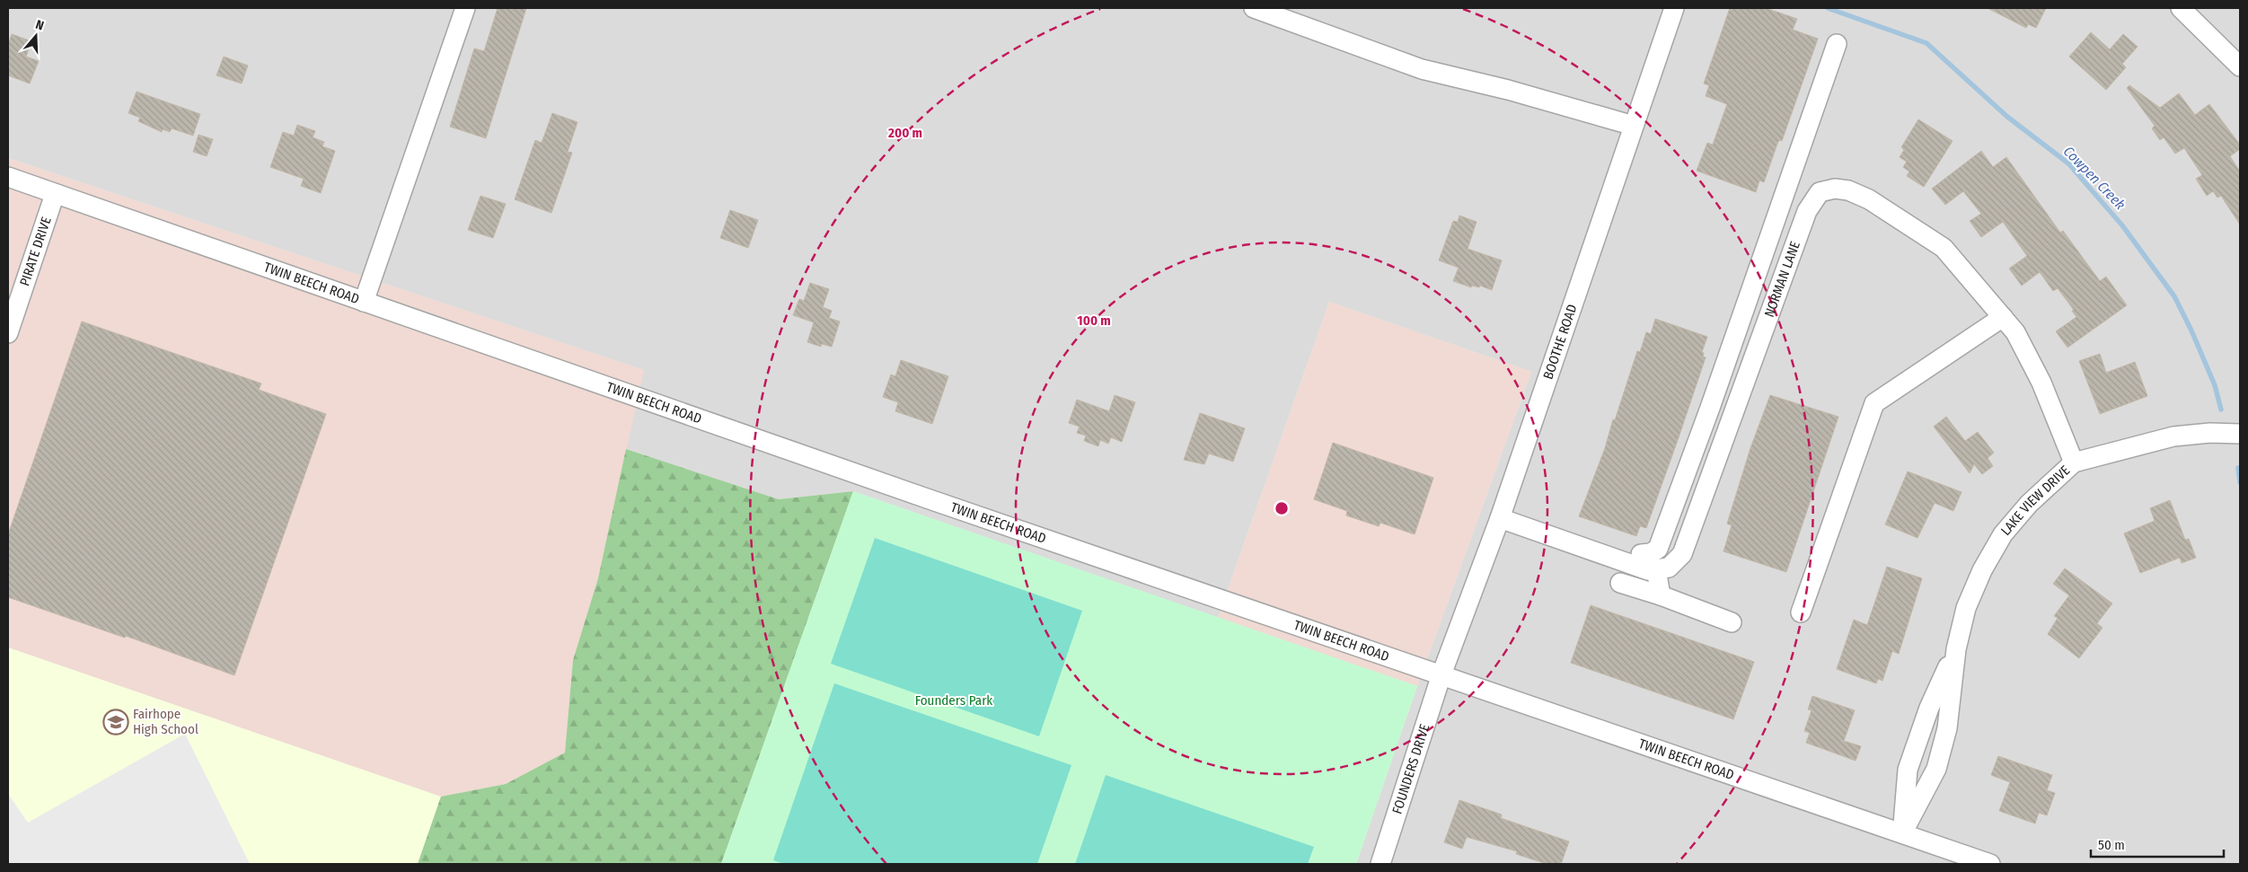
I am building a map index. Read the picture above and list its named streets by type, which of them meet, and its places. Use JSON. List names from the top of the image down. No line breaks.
{"streets":{"street":["PIRATE DRIVE","NORMAN LANE","TWIN BEECH ROAD","BOOTHE ROAD","LAKE VIEW DRIVE","FOUNDERS DRIVE"]},"crossings":[["PIRATE DRIVE","TWIN BEECH ROAD"],["NORMAN LANE","LAKE VIEW DRIVE"],["TWIN BEECH ROAD","BOOTHE ROAD"],["TWIN BEECH ROAD","LAKE VIEW DRIVE"],["TWIN BEECH ROAD","FOUNDERS DRIVE"],["BOOTHE ROAD","FOUNDERS DRIVE"]],"water":["Cowpen Creek"],"parks":["Founders Park"],"places":{"school or university":["Fairhope High School"]},"scale_bar":"50 m","north":"top","rings":["200 m","100 m"]}
